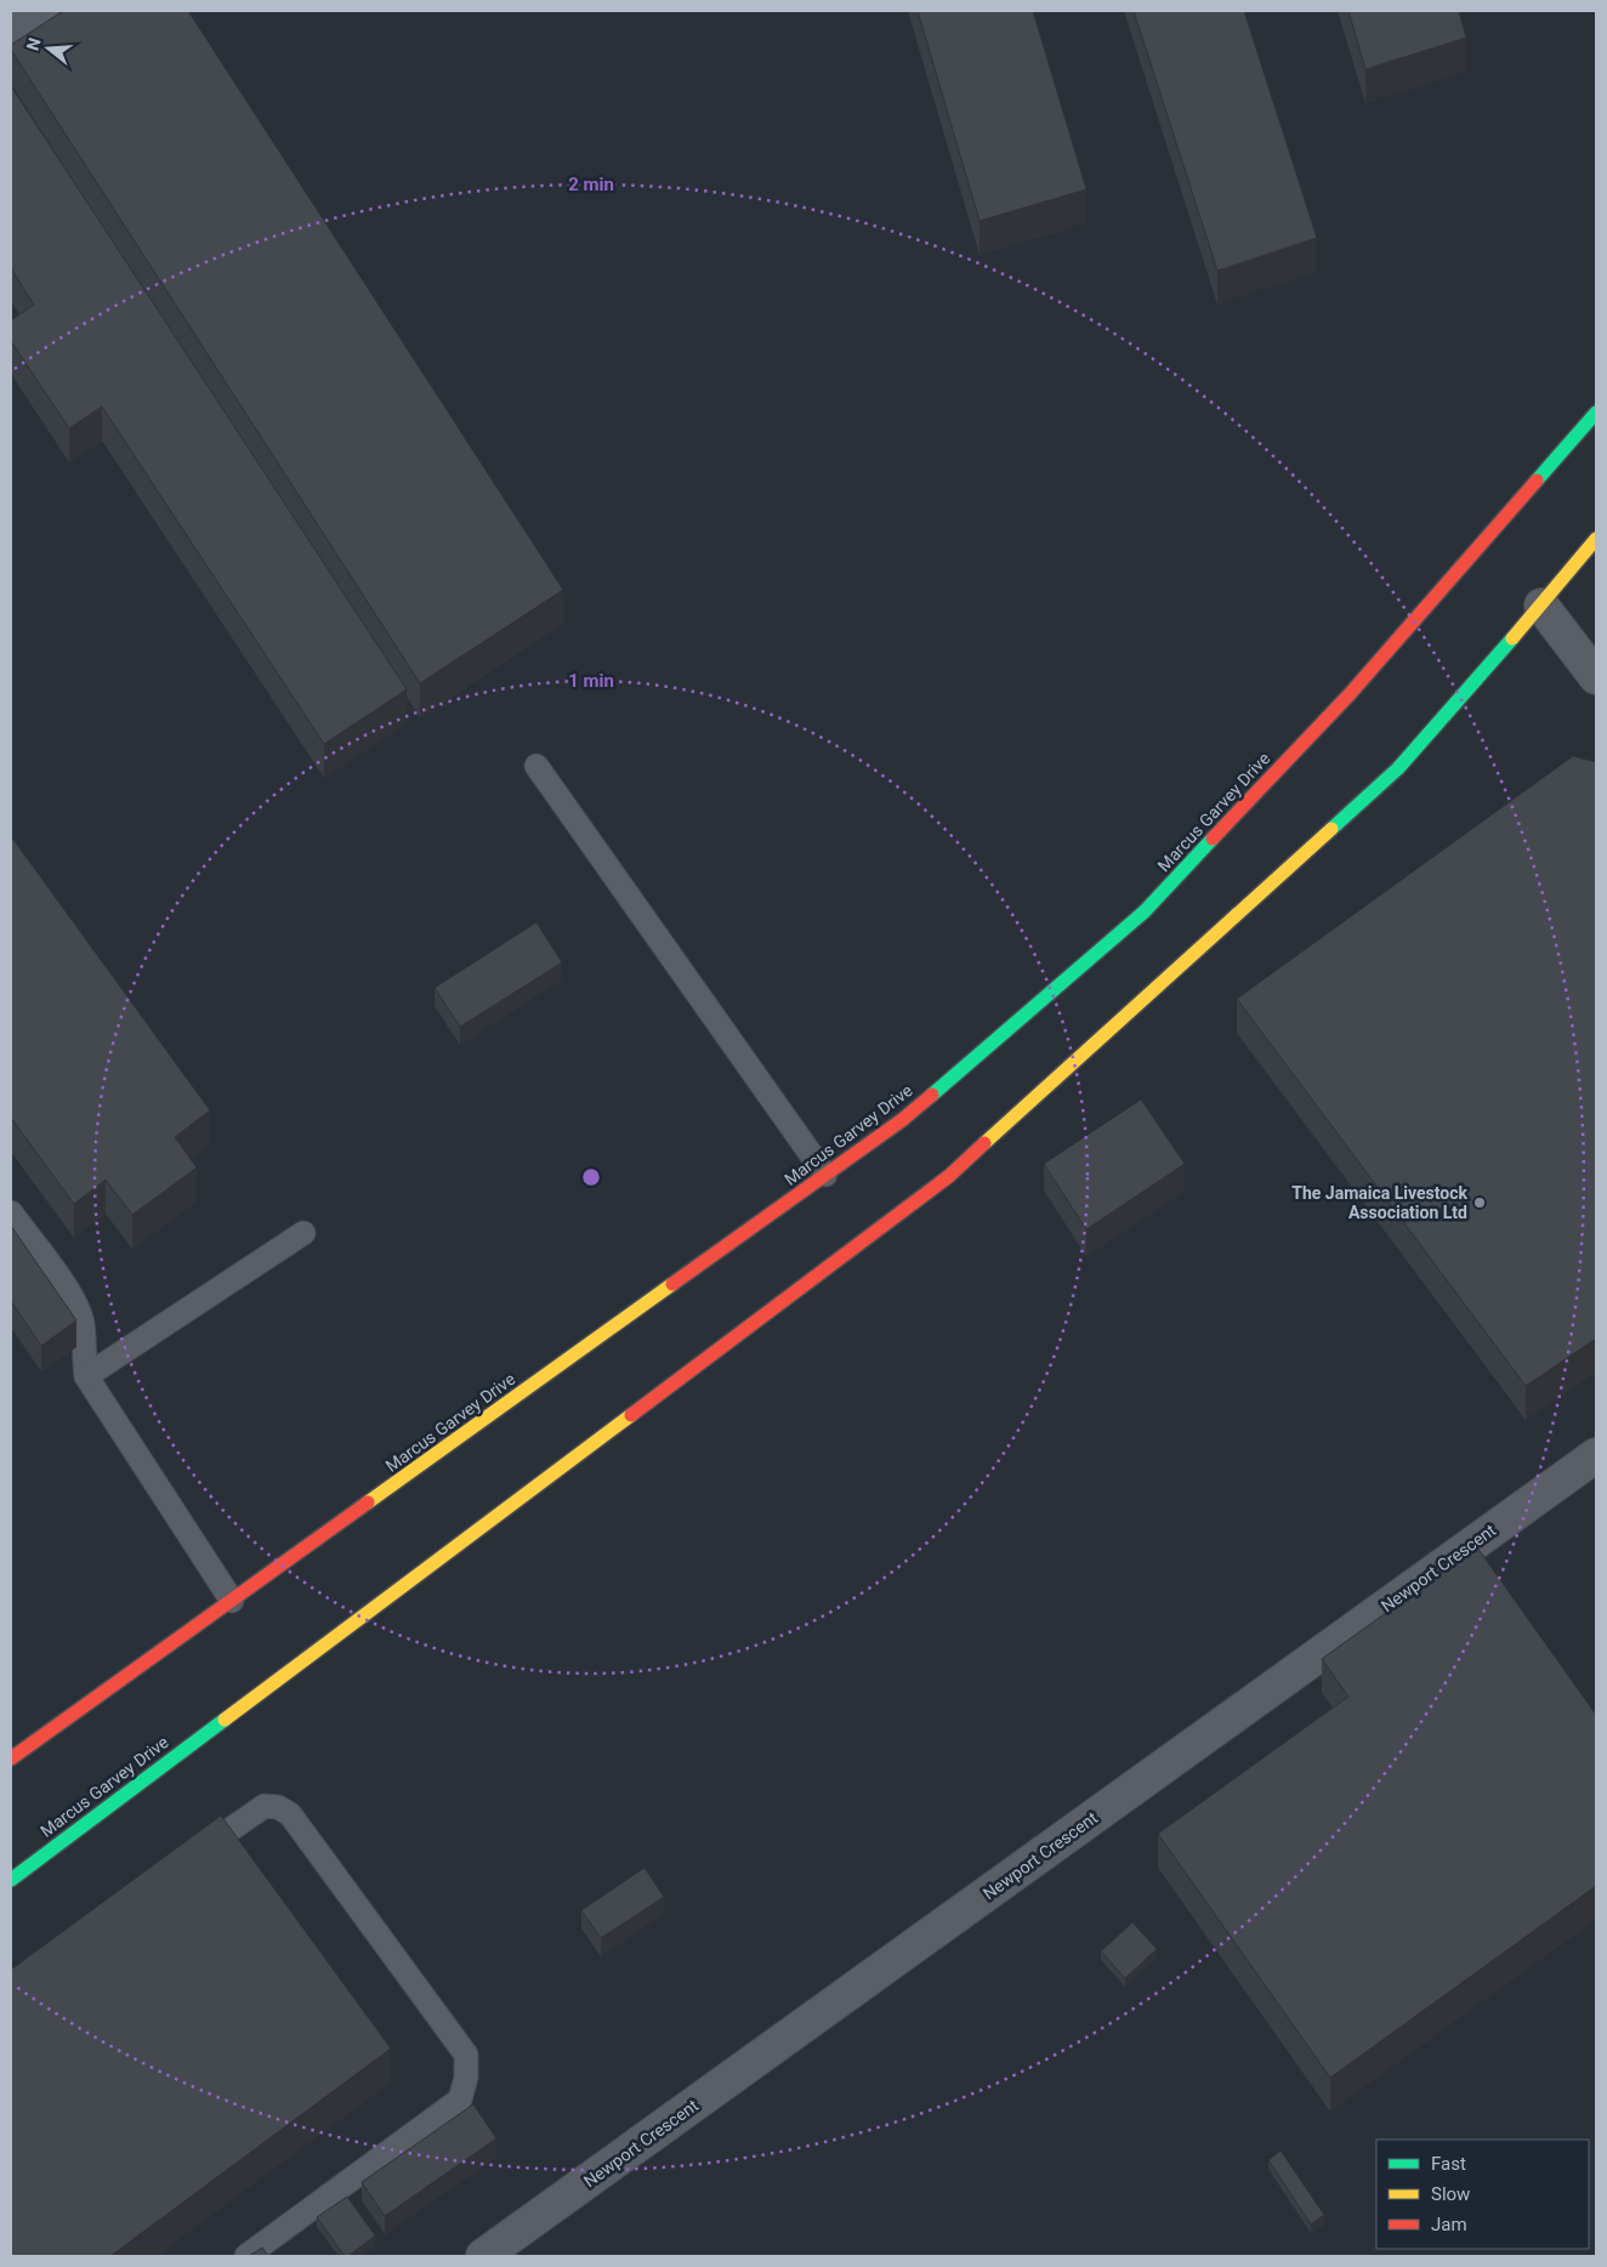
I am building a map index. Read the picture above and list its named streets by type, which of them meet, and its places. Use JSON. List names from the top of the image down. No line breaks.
{"streets":{"highway":["Marcus Garvey Drive"],"street":["Newport Crescent"]},"places":["The Jamaica Livestock Association Ltd"],"legend":["Fast","Slow","Jam"],"north":"left","rings":["2 min","1 min"]}
